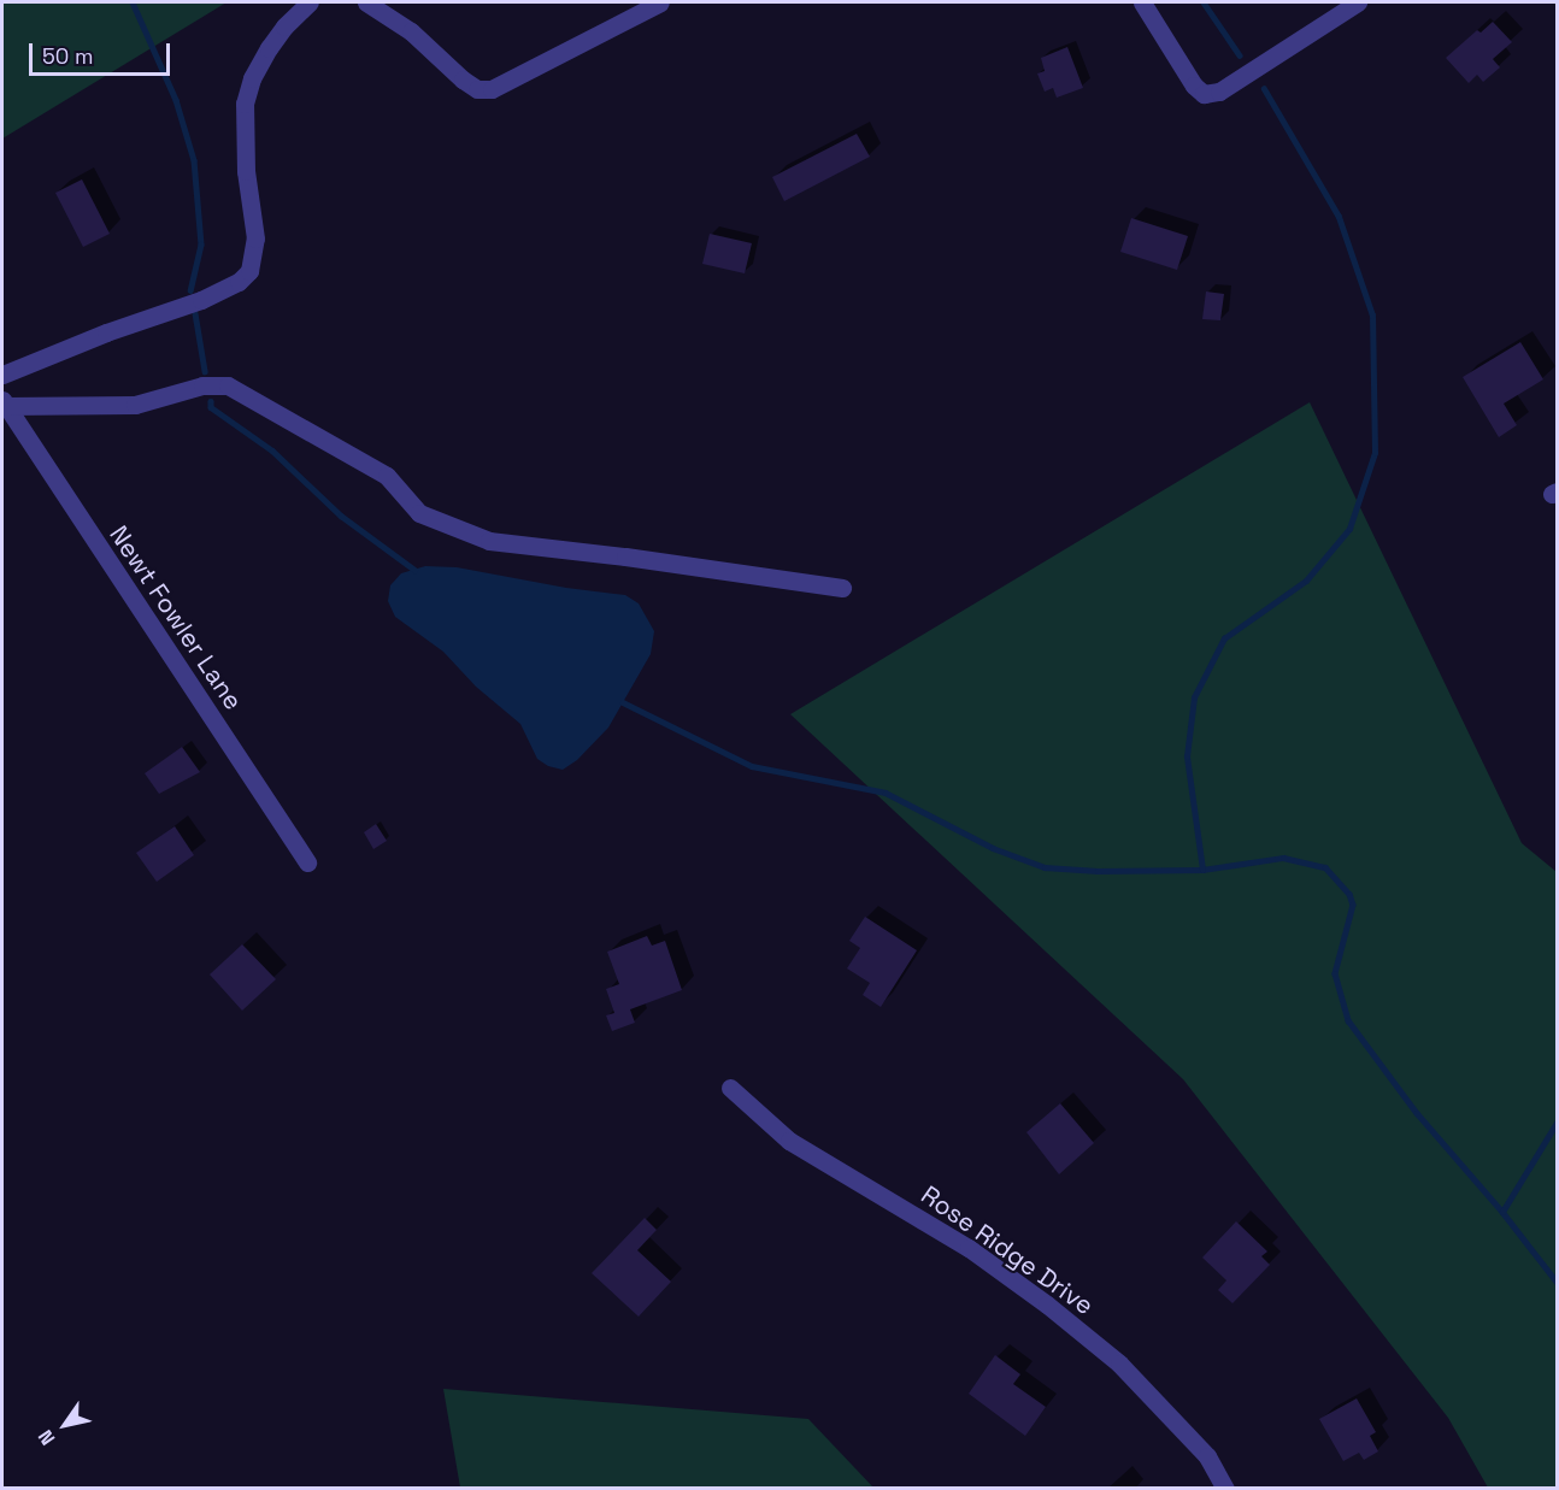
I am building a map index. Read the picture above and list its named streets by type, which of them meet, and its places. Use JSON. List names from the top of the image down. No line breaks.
{"streets":{"street":["Newt Fowler Lane","Rose Ridge Drive"]},"scale_bar":"50 m","north":"bottom left"}
